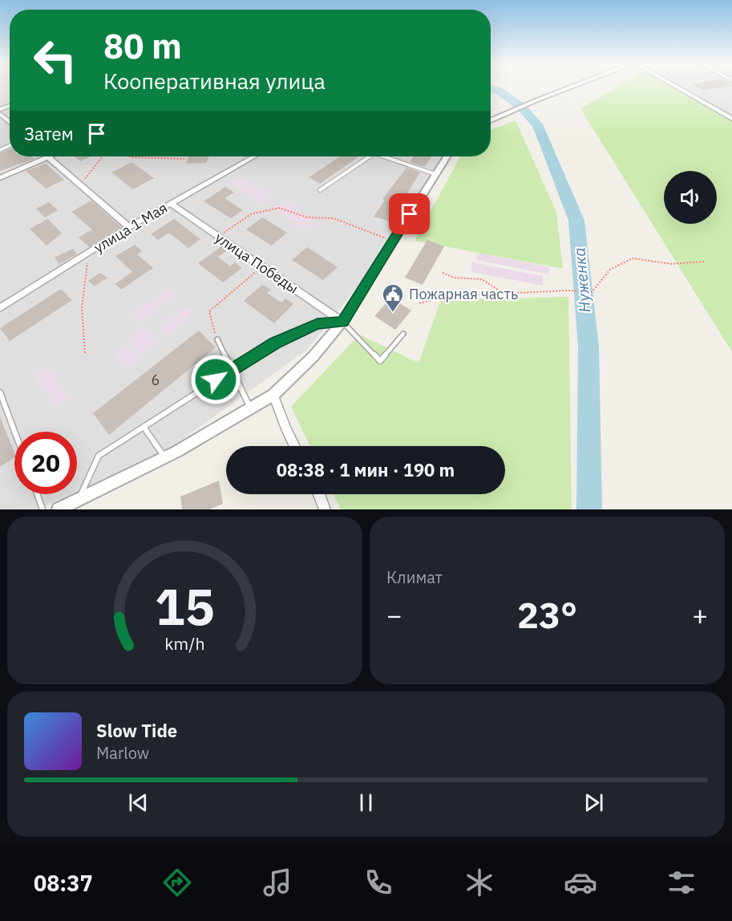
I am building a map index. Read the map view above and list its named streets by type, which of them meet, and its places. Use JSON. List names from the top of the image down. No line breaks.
{"streets":{"street":["улица 1 Мая","улица Победы"]},"crossings":[["улица 1 Мая","улица Победы"]],"water":["Нуженка"],"places":{"public building":["Пожарная часть"]},"house_numbers":["6"],"page":{"turn":["80 m","Кооперативная улица"],"then":"Затем","limit":"20","trip":"08:38 · 1 мин · 190 m","tile":"Климат","heat":["−","23°","+"],"song":["Slow Tide","Marlow"],"tabs":"08:37","gauge":["15","km/h"]}}
